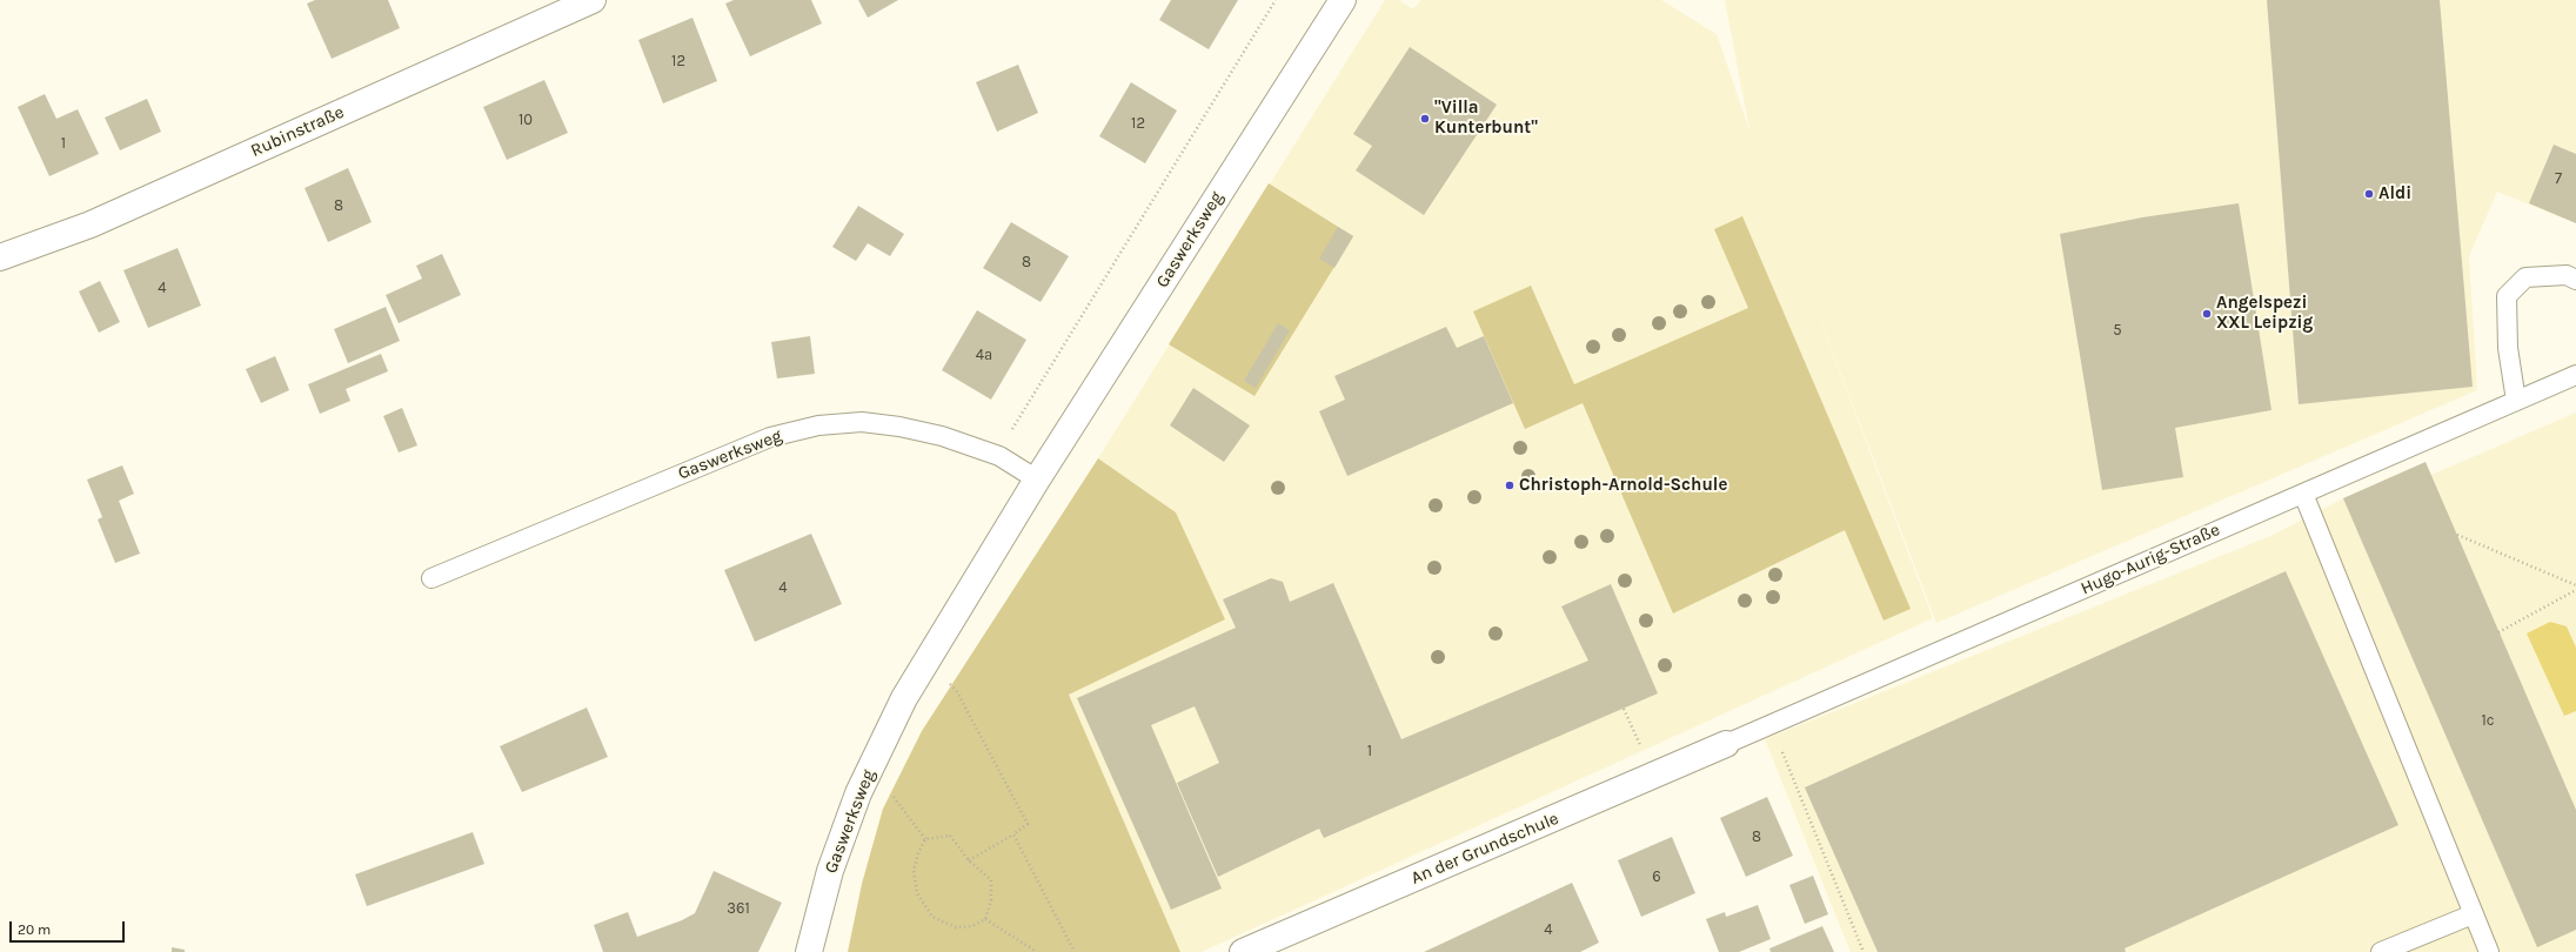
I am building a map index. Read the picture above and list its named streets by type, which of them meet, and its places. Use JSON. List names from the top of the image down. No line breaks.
{"streets":{"street":["Rubinstraße","Gaswerksweg","An der Grundschule"],"lane":["Hugo-Aurig-Straße"]},"crossings":[["Hugo-Aurig-Straße","An der Grundschule"]],"places":["\"Villa Kunterbunt\"","Aldi","Angelspezi XXL Leipzig","Christoph-Arnold-Schule"],"house_numbers":["12","10","12","1","7","8","8","4","5","4a","4","1c","1","8","6","361","4"],"scale_bar":"20 m"}
